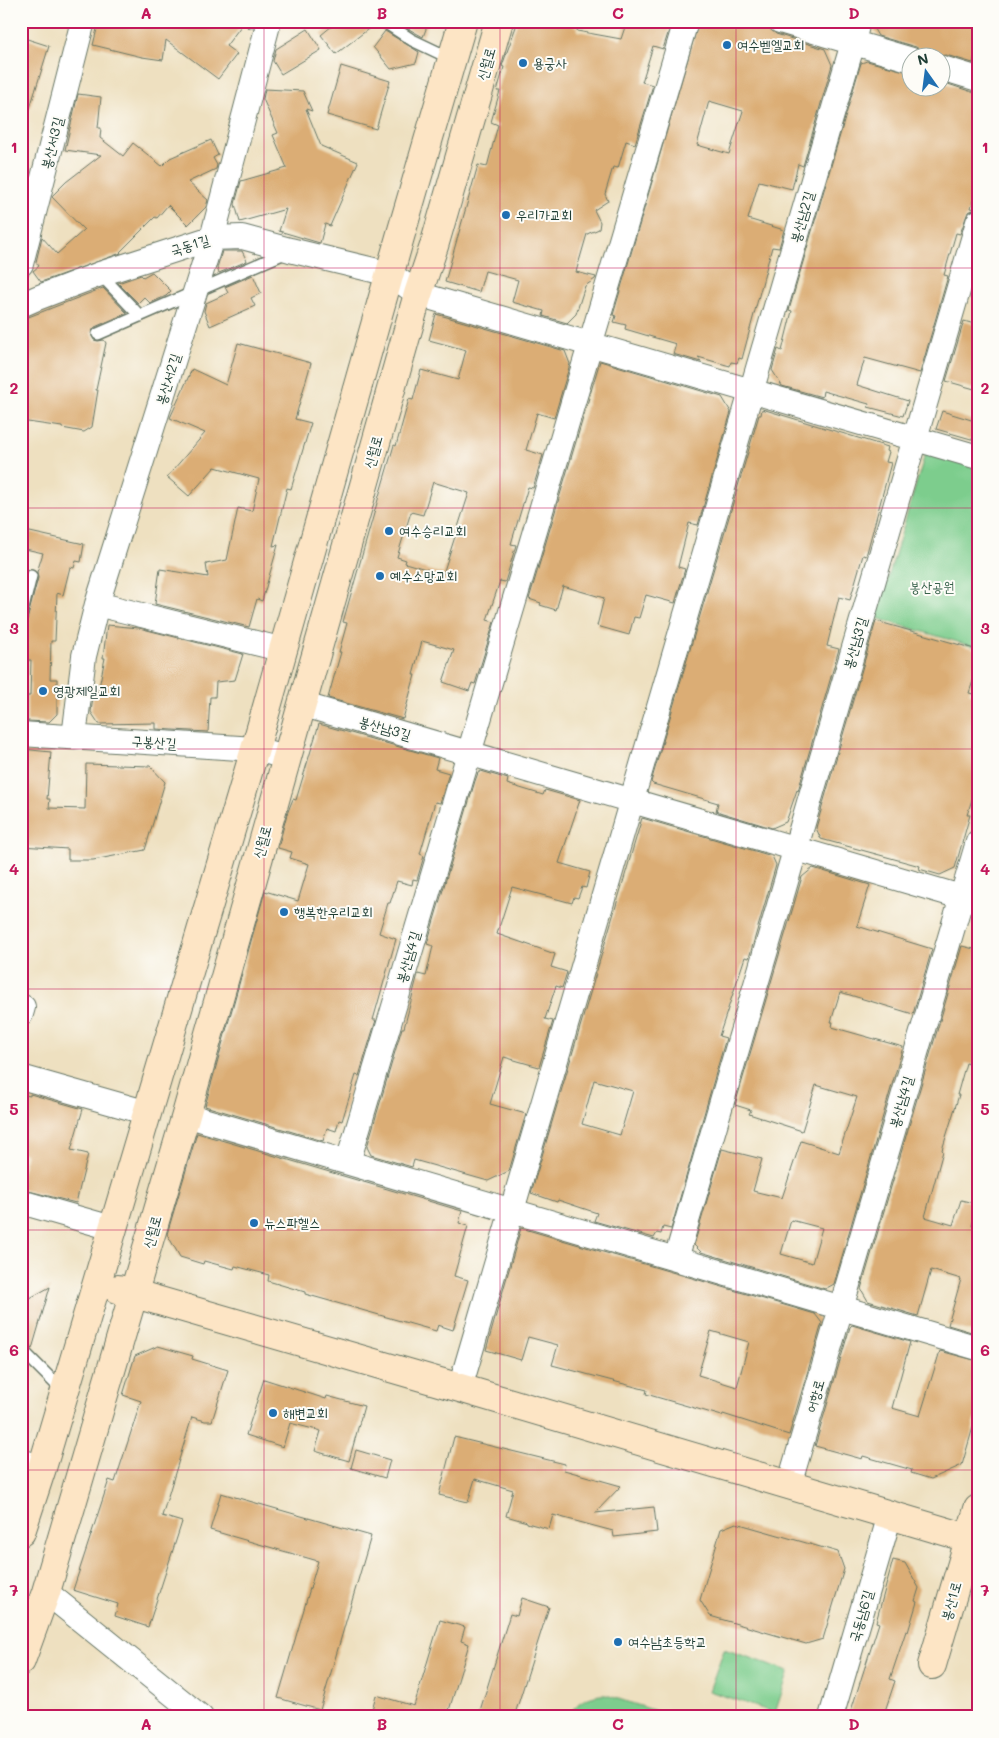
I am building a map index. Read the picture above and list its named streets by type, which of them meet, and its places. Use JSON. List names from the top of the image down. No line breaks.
{"streets":{"street":["신월로","봉산서3길","봉산남2길","국동1길","봉산서2길","봉산남3길","구봉산길","봉산남4길","어항로","봉산1로","국동남6길"]},"crossings":[["신월로","국동1길"],["신월로","봉산남3길"],["신월로","구봉산길"],["국동1길","봉산서2길"],["봉산서2길","구봉산길"],["봉산남3길","봉산남4길"],["봉산남4길","어항로"]],"parks":["봉산공원"],"places":["여수벧엘교회","용궁사","우리가교회","여수승리교회","예수소망교회","영광제일교회","행복한우리교회","뉴스파헬스","해변교회","여수남초등학교"],"north":"top","grid":{"columns":["A","B","C","D"],"rows":["1","2","3","4","5","6","7"]}}
